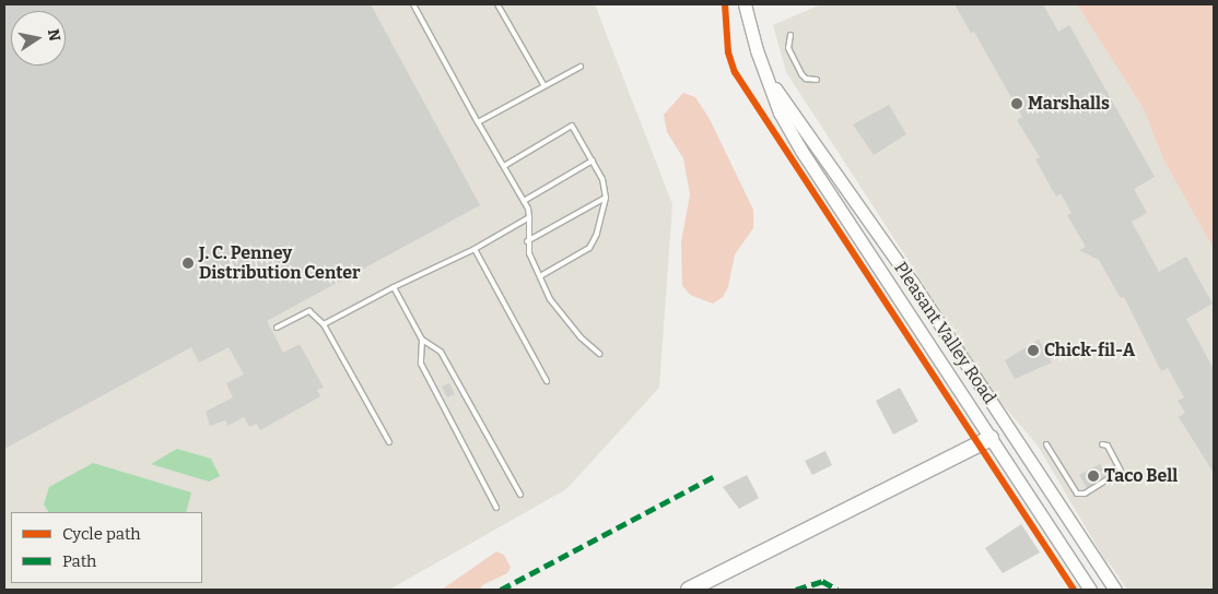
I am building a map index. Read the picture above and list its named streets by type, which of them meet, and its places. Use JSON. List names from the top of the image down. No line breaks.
{"streets":{"main road":["Pleasant Valley Road"]},"places":["Marshalls","J. C. Penney Distribution Center","Chick-fil-A","Taco Bell"],"legend":["Cycle path","Path"],"north":"right"}
